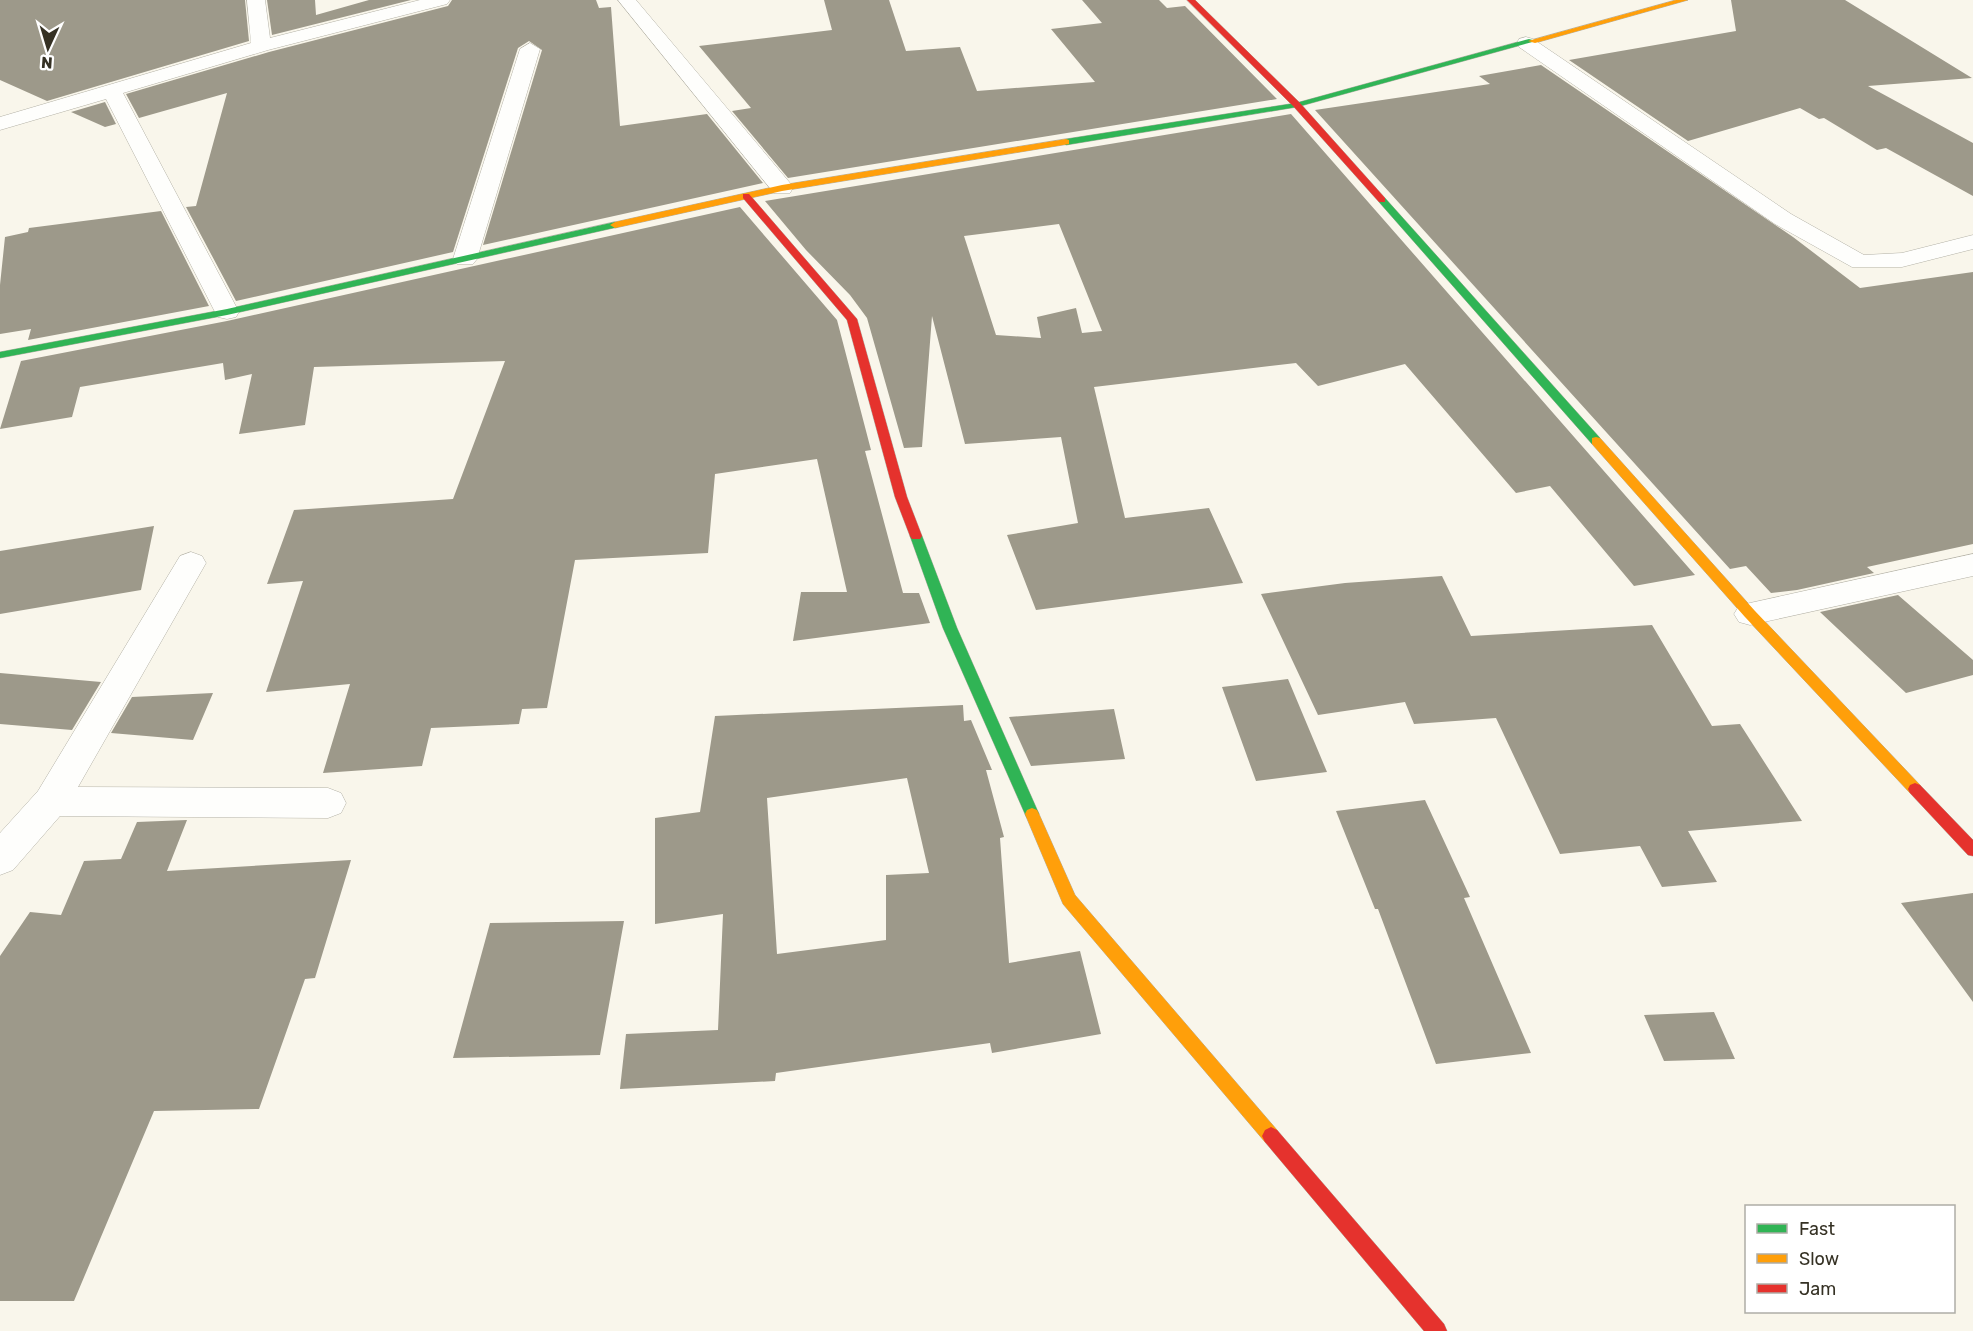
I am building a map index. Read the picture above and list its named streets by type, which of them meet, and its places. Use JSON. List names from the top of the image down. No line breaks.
{"legend":["Fast","Slow","Jam"],"north":"bottom"}
